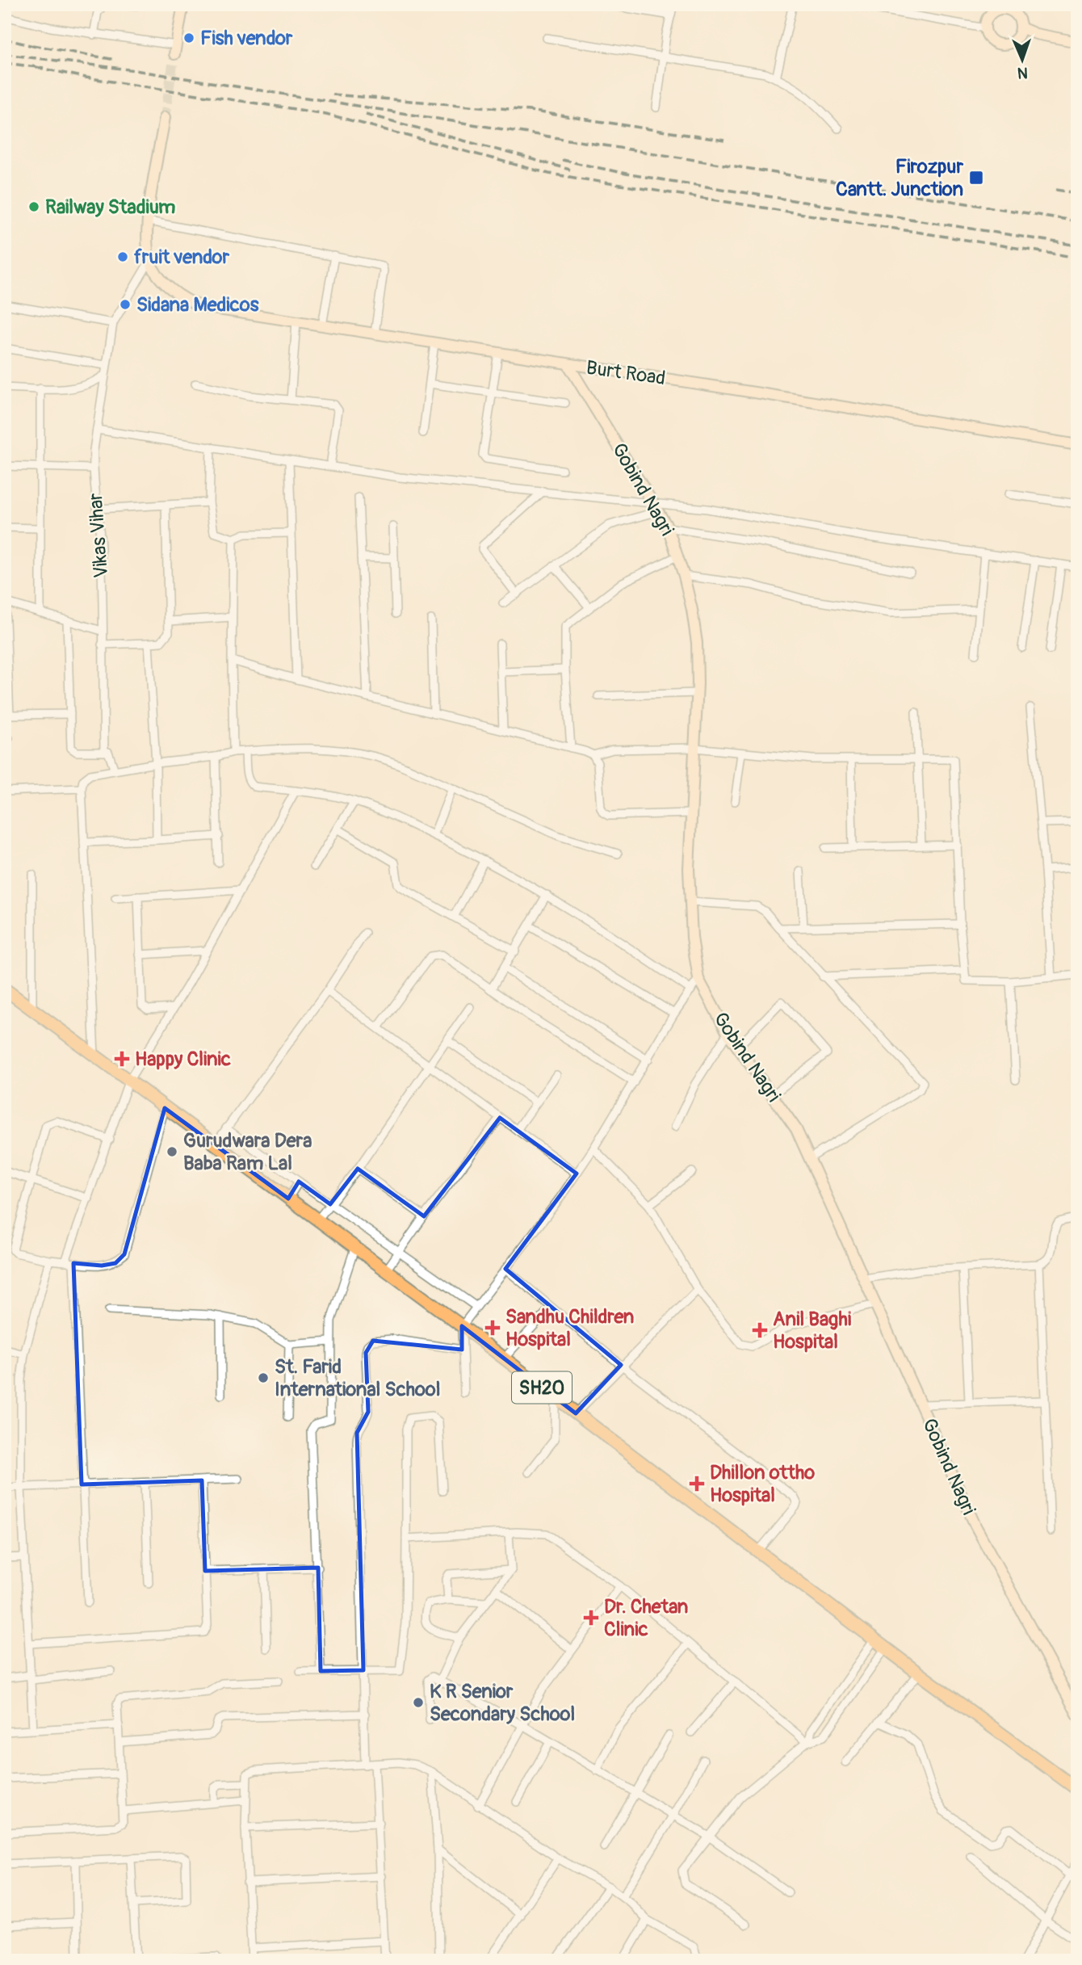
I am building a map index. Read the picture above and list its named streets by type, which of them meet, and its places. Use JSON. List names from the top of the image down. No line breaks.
{"streets":{"main road":["SH20"],"street":["Burt Road","Gobind Nagri","Vikas Vihar"]},"crossings":[["Burt Road","Gobind Nagri"],["Burt Road","Vikas Vihar"]],"places":{"other":["Fish vendor","Railway Stadium","fruit vendor","Sidana Medicos","Gurudwara Dera Baba Ram Lal","St. Farid International School","K R Senior Secondary School"],"transit":["Firozpur Cantt. Junction"],"health":["Happy Clinic","Sandhu Children Hospital","Anil Baghi Hospital","Dhillon ottho Hospital","Dr. Chetan Clinic"]},"north":"bottom"}
